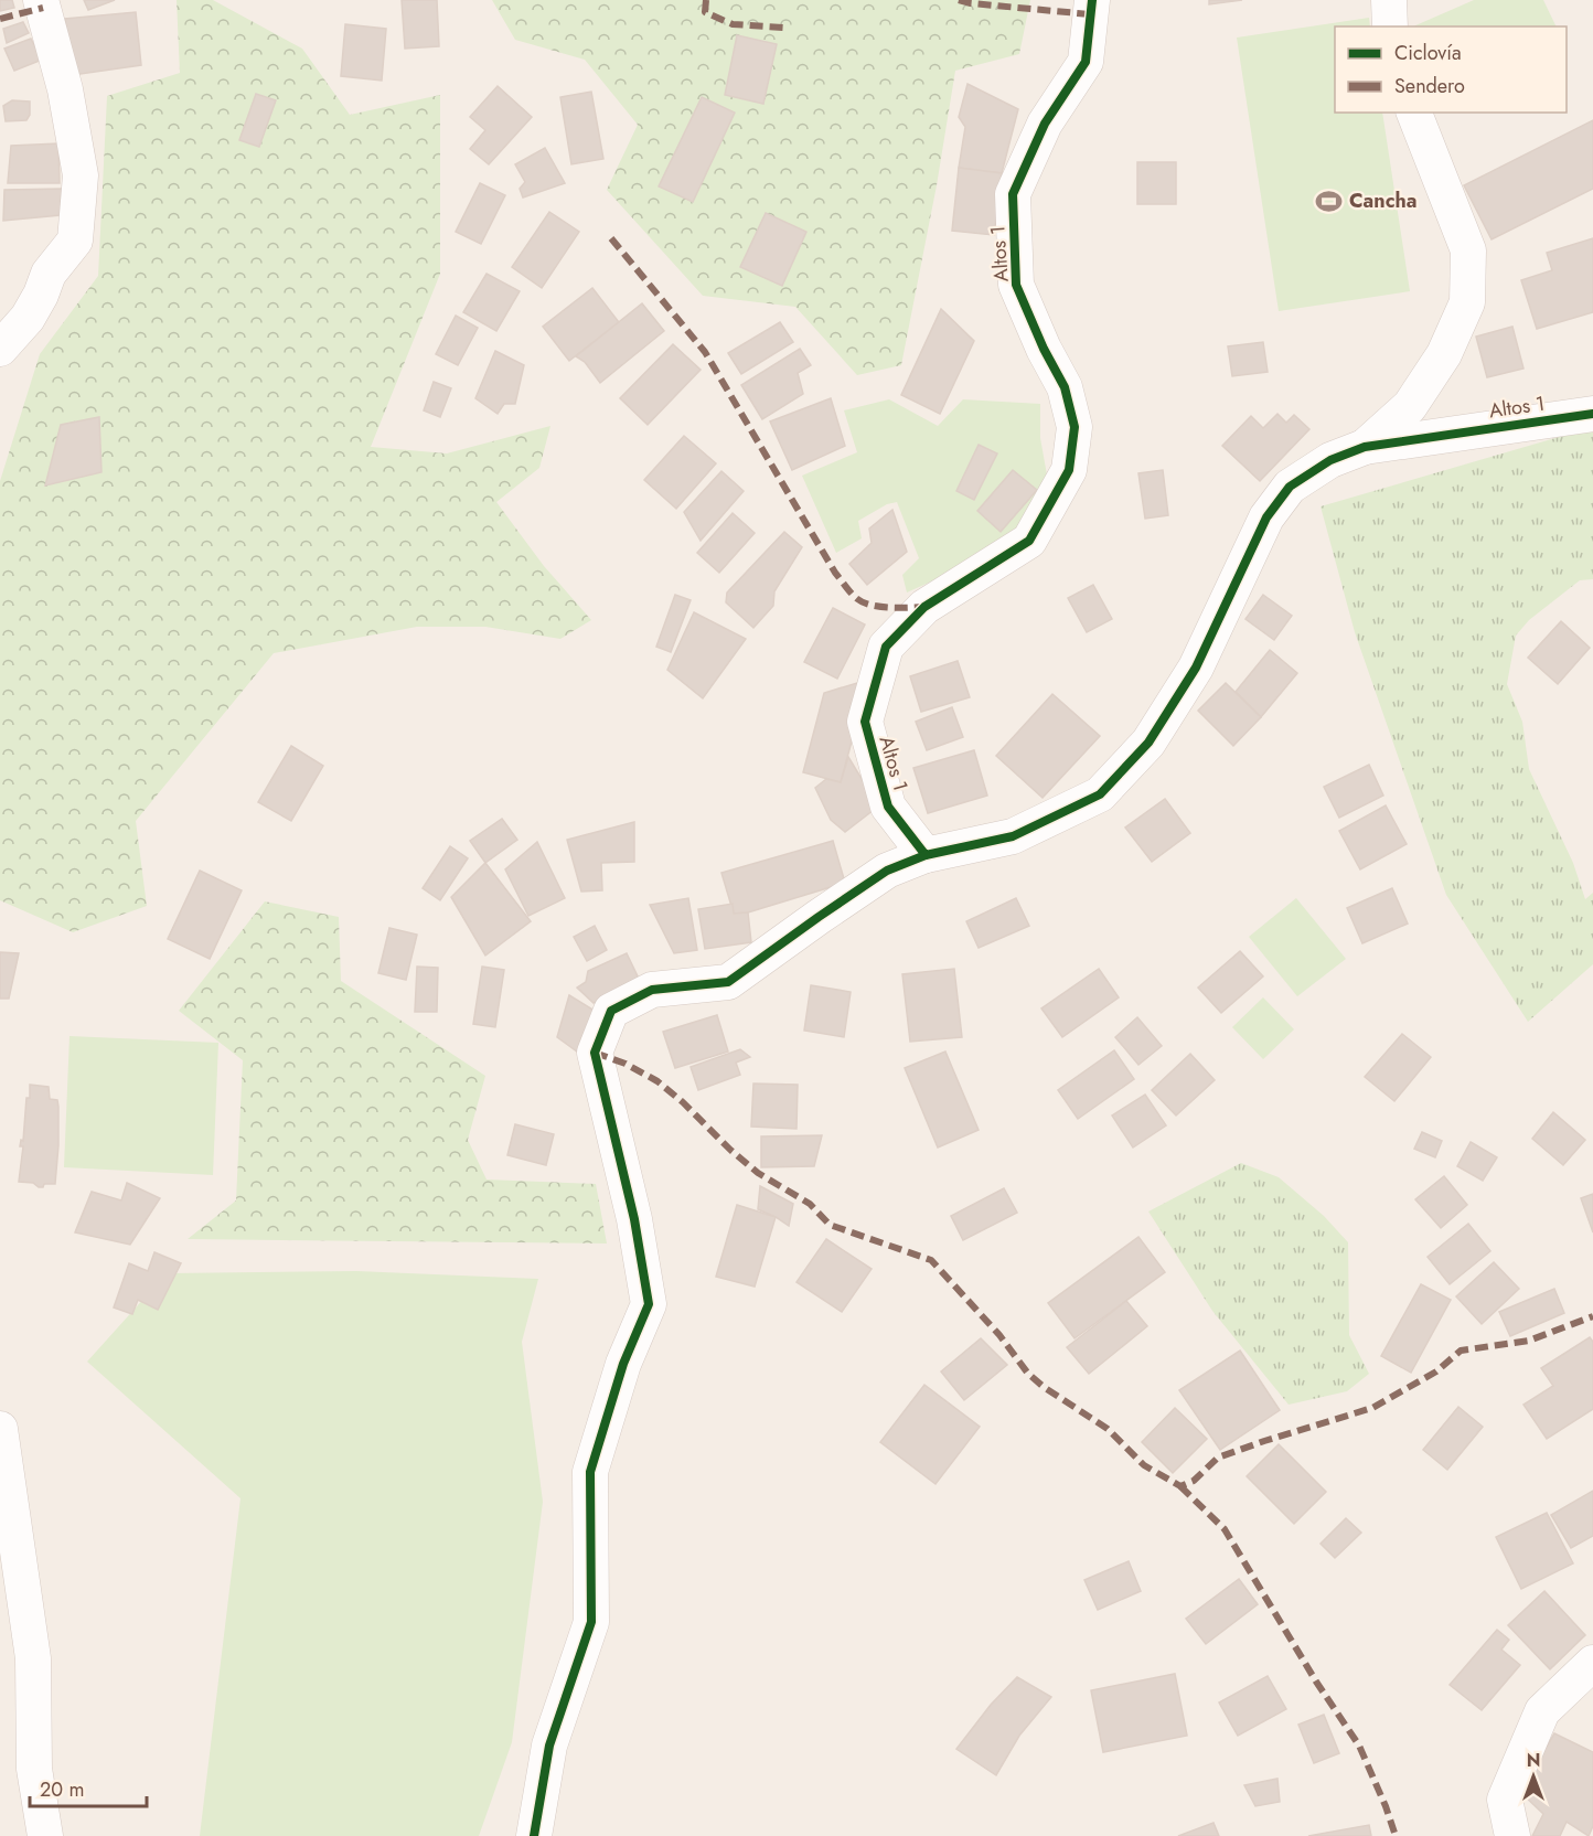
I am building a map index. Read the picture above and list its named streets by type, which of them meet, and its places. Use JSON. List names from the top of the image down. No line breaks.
{"streets":{"street":["Altos 1"]},"places":{"sports":["Cancha"]},"legend":["Ciclovía","Sendero"],"scale_bar":"20 m","north":"top"}
